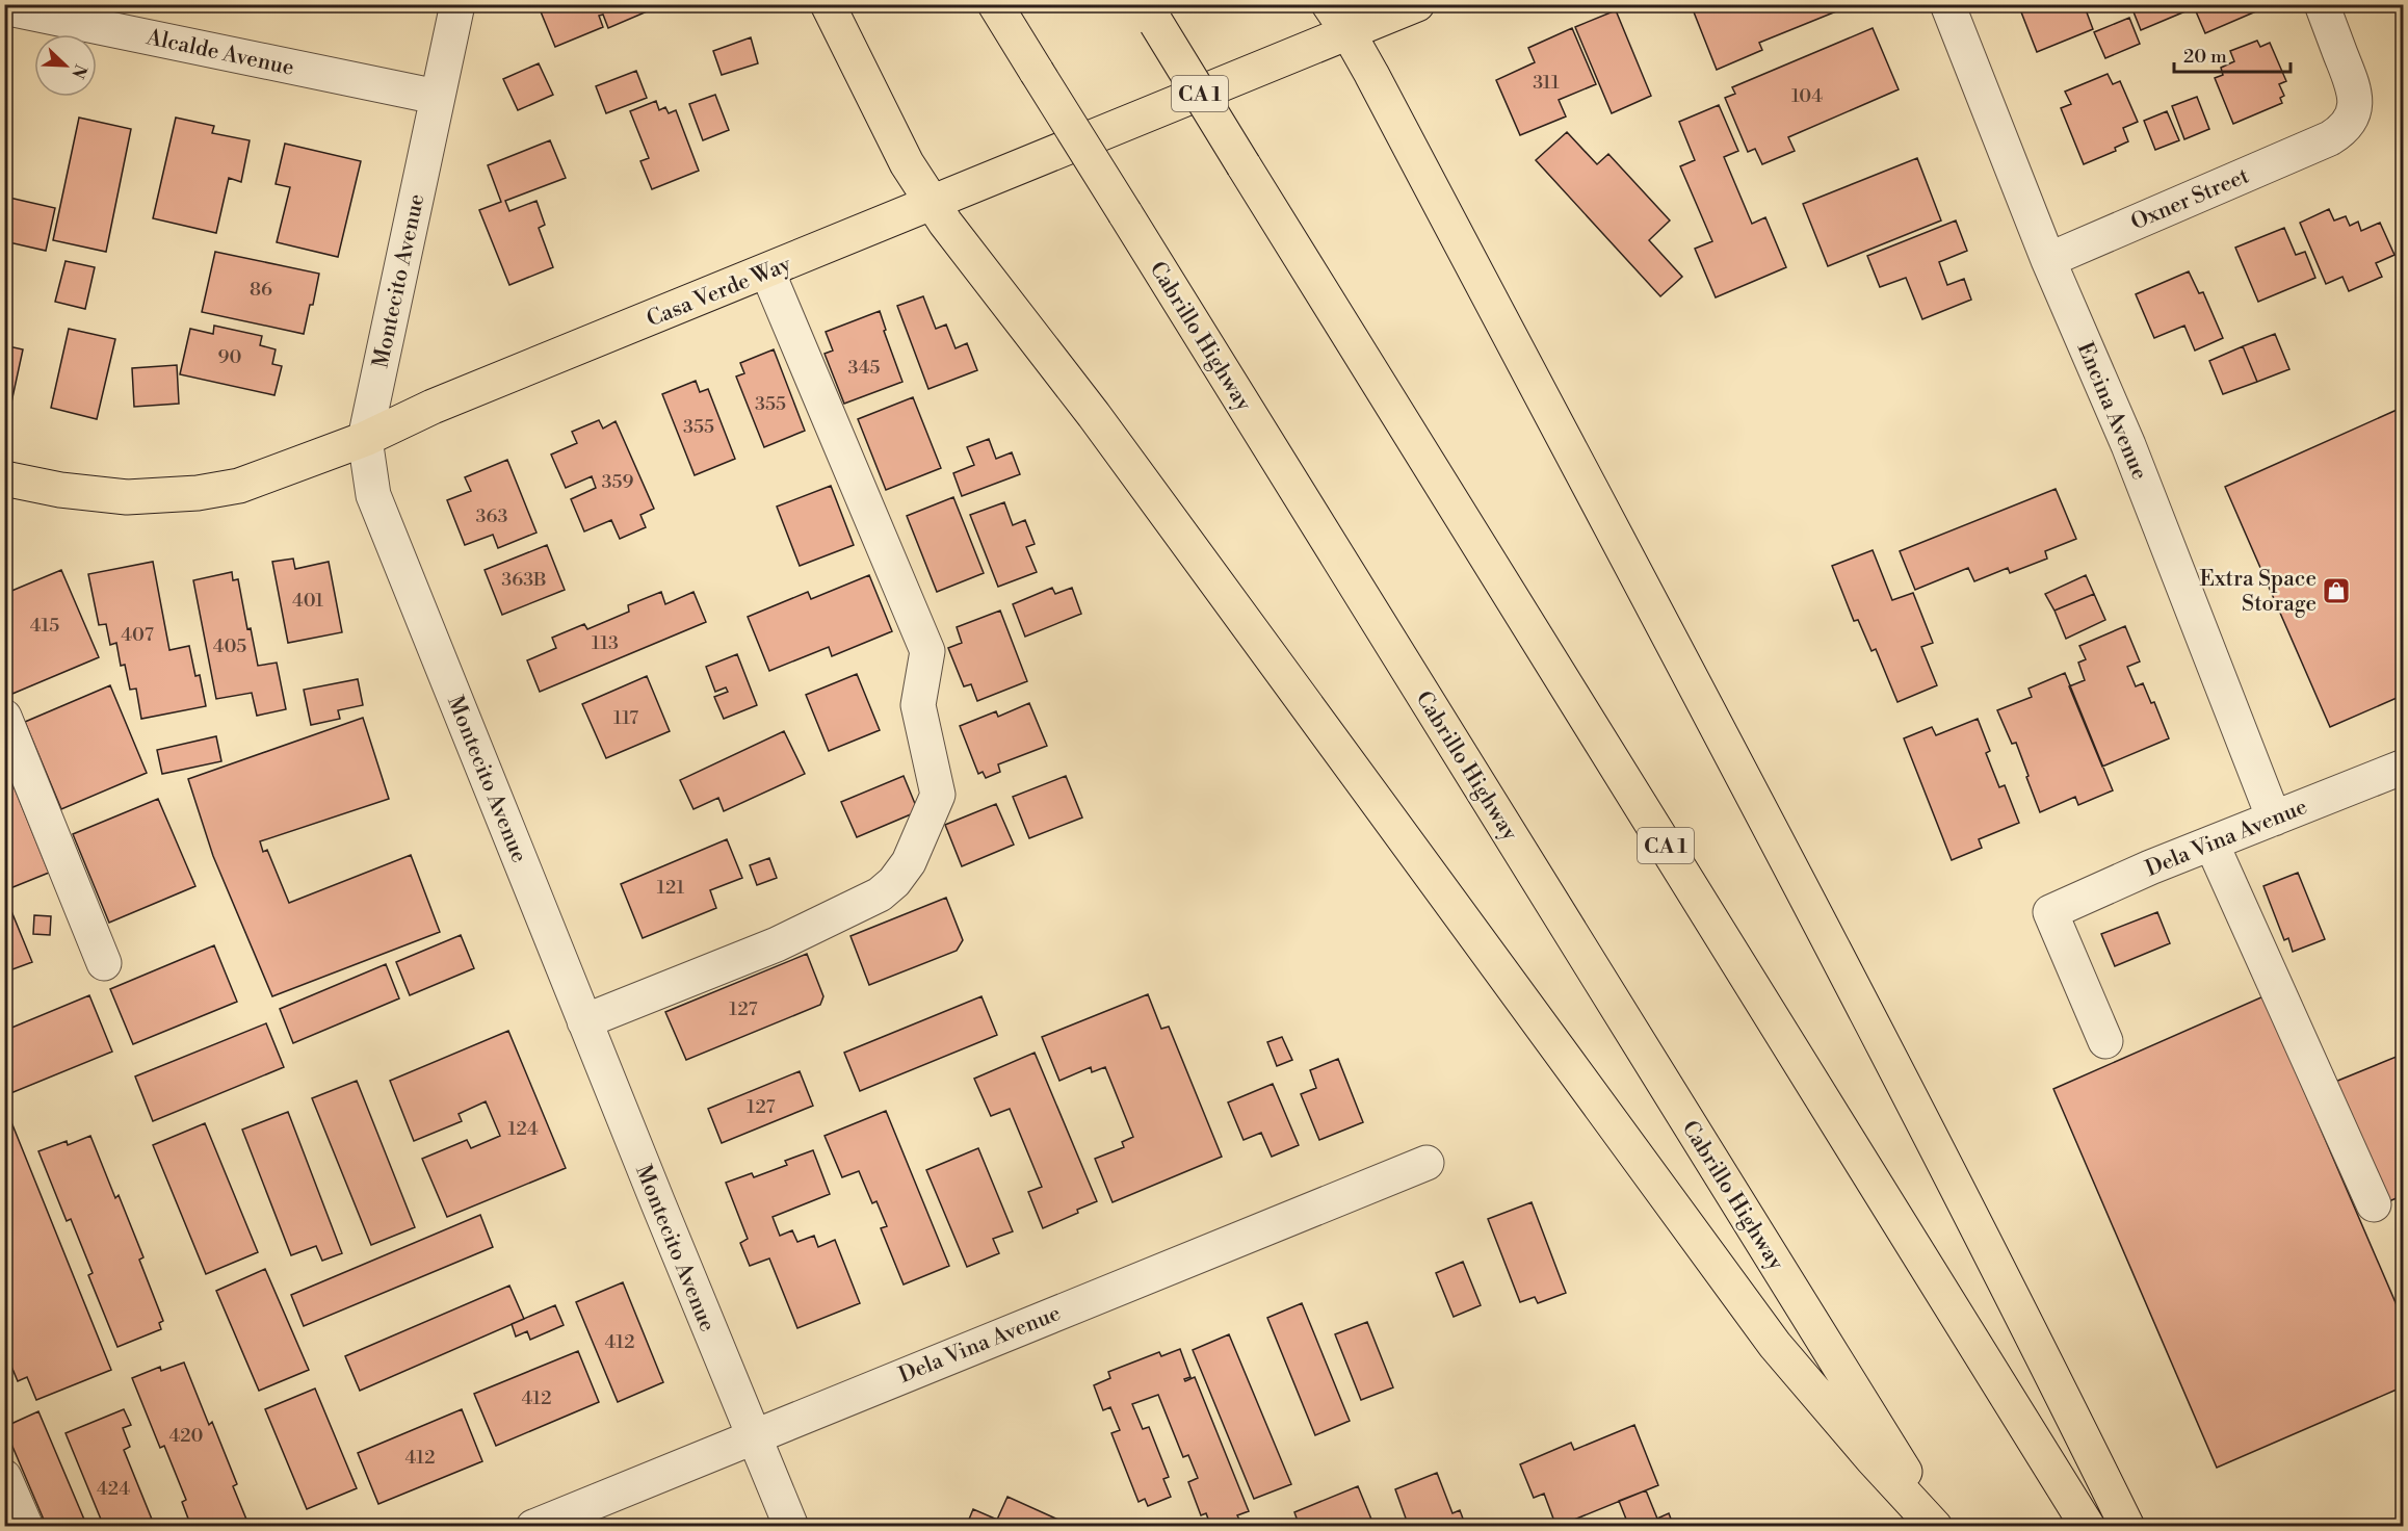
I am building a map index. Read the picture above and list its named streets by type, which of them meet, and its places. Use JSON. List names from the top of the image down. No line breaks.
{"streets":{"main road":["CA 1","Casa Verde Way","Cabrillo Highway"],"street":["Alcalde Avenue","Oxner Street","Montecito Avenue","Encina Avenue","Dela Vina Avenue"]},"crossings":[["Alcalde Avenue","Montecito Avenue"],["Oxner Street","Encina Avenue"],["Montecito Avenue","Casa Verde Way"],["Montecito Avenue","Dela Vina Avenue"],["Encina Avenue","Dela Vina Avenue"]],"places":{"shop":["Extra Space Storage"]},"house_numbers":["311","104","86","90","345","355","355","359","363","363B","401","415","407","113","405","117","121","127","127","124","412","412","420","412","424"],"scale_bar":"20 m","north":"bottom right"}
